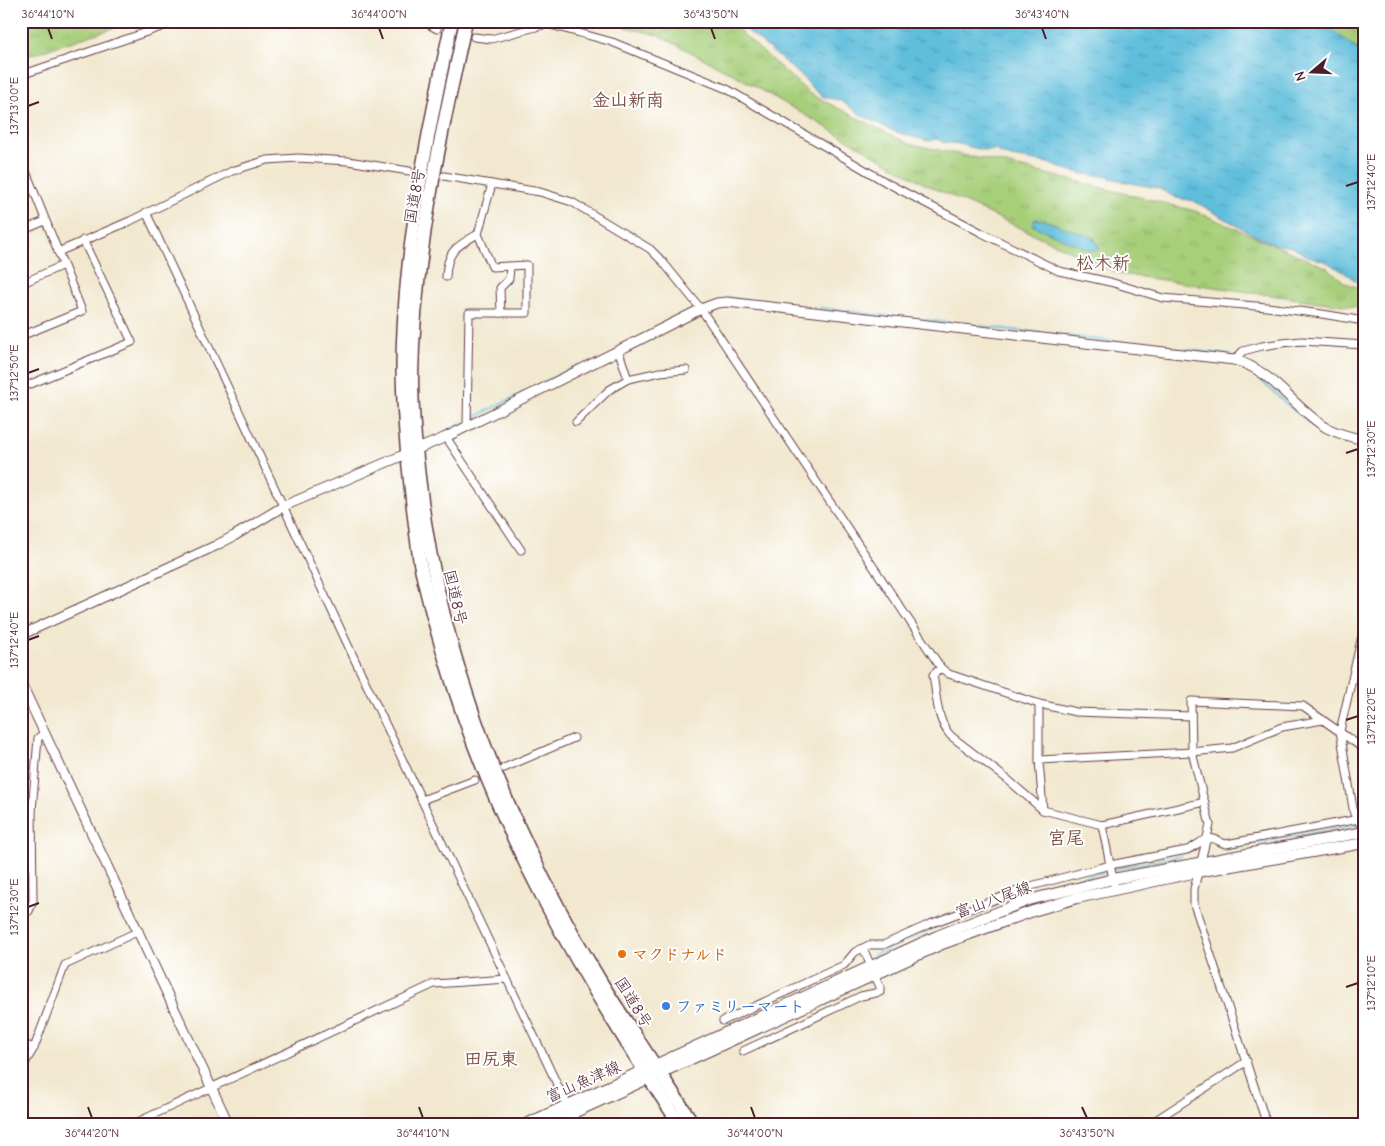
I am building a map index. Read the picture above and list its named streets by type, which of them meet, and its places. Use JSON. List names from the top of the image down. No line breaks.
{"streets":{"highway":["国道8号"],"main road":["富山八尾線","富山魚津線"]},"crossings":[["国道8号","富山八尾線"],["国道8号","富山魚津線"],["富山八尾線","富山魚津線"]],"districts":["金山新南","松木新","宮尾","田尻東"],"places":["マクドナルド","ファミリーマート"],"north":"left","coordinates":["36°44'10\"N","36°44'00\"N","36°43'50\"N","36°43'40\"N","137°13'00\"E","137°12'40\"E","137°12'50\"E","137°12'30\"E","137°12'20\"E","137°12'10\"E","36°44'20\"N"]}
